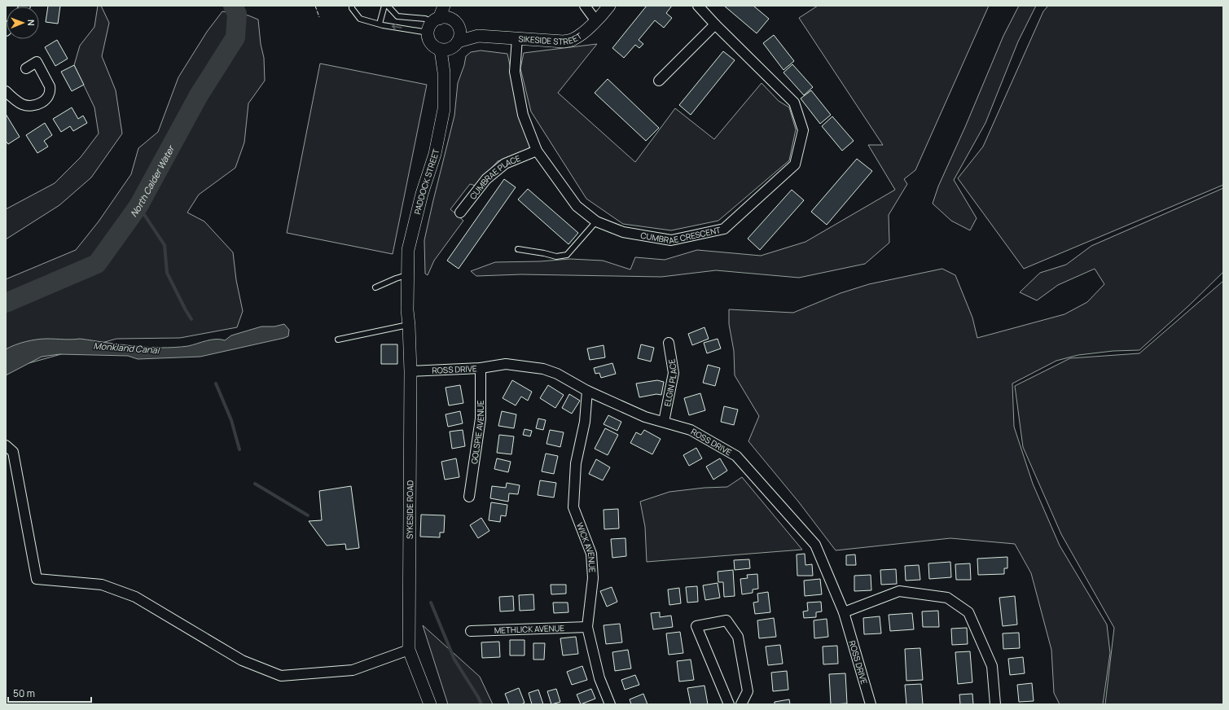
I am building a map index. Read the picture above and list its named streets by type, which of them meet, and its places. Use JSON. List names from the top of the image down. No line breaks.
{"streets":{"street":["SIKESIDE STREET","CUMBRAE PLACE","PADDOCK STREET","CUMBRAE CRESCENT","ROSS DRIVE","ELGIN PLACE","GOLSPIE AVENUE","SYKESIDE ROAD","WICK AVENUE","METHLICK AVENUE"]},"crossings":[["SIKESIDE STREET","PADDOCK STREET"],["SIKESIDE STREET","CUMBRAE CRESCENT"],["CUMBRAE PLACE","CUMBRAE CRESCENT"],["PADDOCK STREET","SYKESIDE ROAD"],["ROSS DRIVE","ELGIN PLACE"],["ROSS DRIVE","GOLSPIE AVENUE"],["ROSS DRIVE","SYKESIDE ROAD"],["ROSS DRIVE","WICK AVENUE"],["WICK AVENUE","METHLICK AVENUE"]],"water":["North Calder Water","Monkland Canal"],"scale_bar":"50 m","north":"right"}
